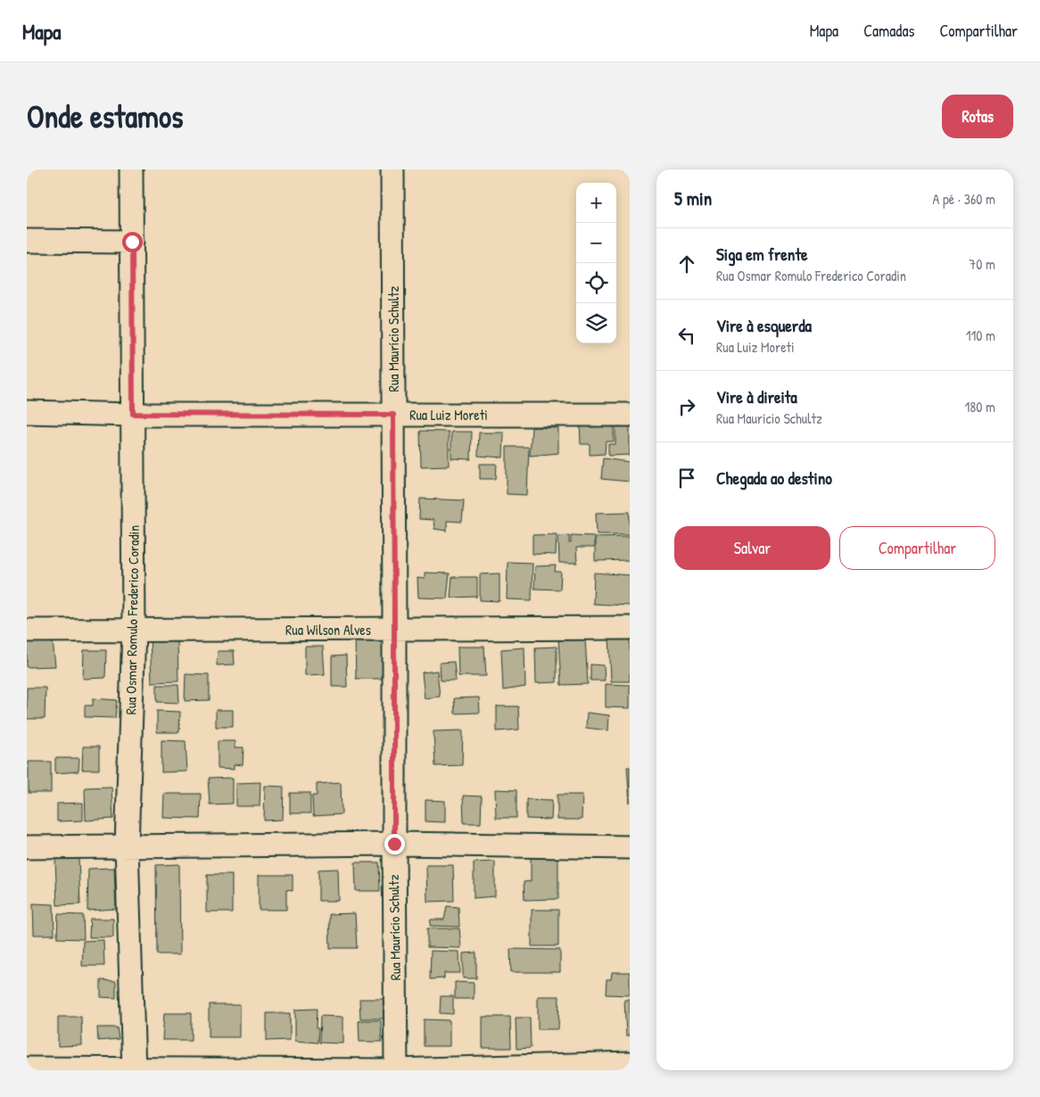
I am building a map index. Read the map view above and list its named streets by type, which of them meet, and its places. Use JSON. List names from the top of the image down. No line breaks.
{"streets":{"street":["Rua Maurício Schultz","Rua Luiz Moreti","Rua Osmar Romulo Frederico Coradin","Rua Wilson Alves"]},"crossings":[["Rua Maurício Schultz","Rua Luiz Moreti"],["Rua Maurício Schultz","Rua Wilson Alves"],["Rua Luiz Moreti","Rua Osmar Romulo Frederico Coradin"],["Rua Osmar Romulo Frederico Coradin","Rua Wilson Alves"]],"page":{"header":"Mapa","nav":["Mapa","Camadas","Compartilhar"],"buttons":["Rotas",["Salvar","Compartilhar"]],"title":"Onde estamos","heading":["5 min","A pé · 360 m"],"map_buttons":["+","−"],"list":[["Siga em frente","Rua Osmar Romulo Frederico Coradin","70 m"],["Vire à esquerda","Rua Luiz Moreti","110 m"],["Vire à direita","Rua Maurício Schultz","180 m"],"Chegada ao destino"]}}
